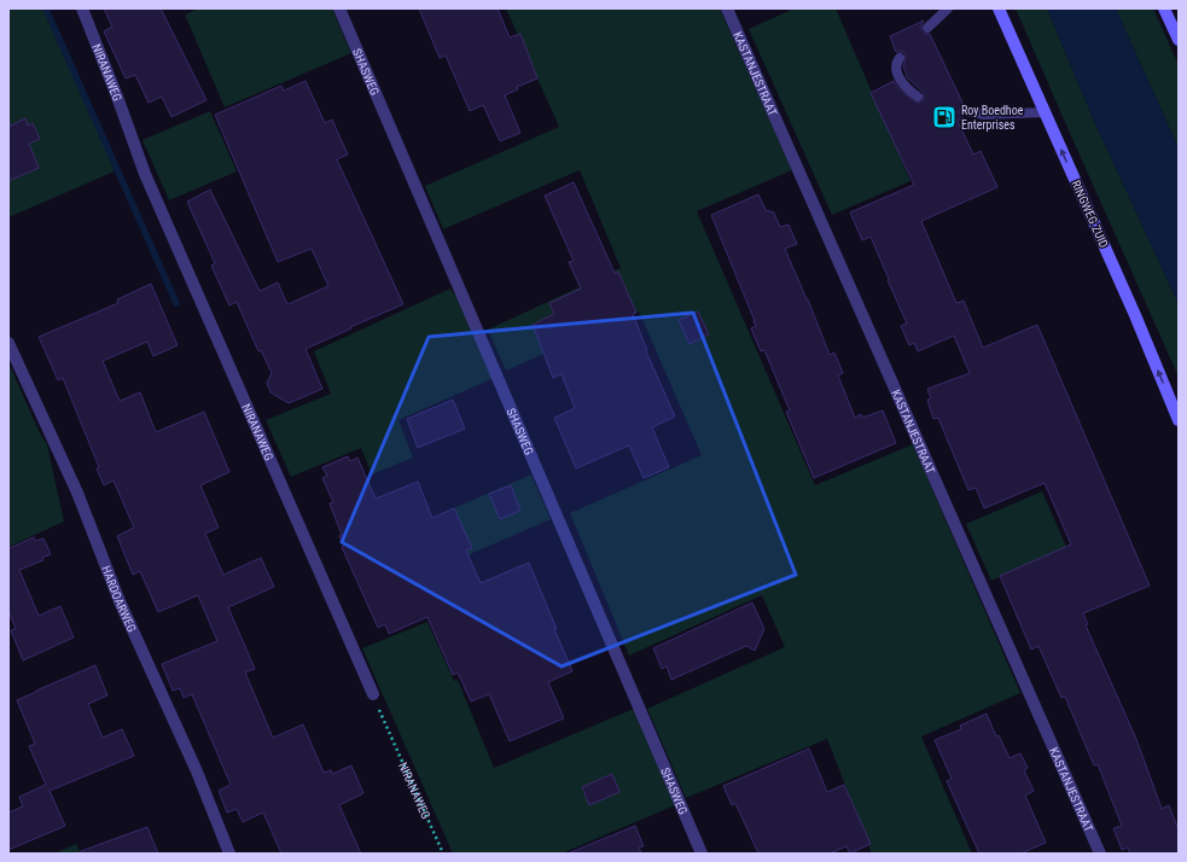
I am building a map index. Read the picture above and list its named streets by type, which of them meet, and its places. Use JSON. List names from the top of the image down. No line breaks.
{"streets":{"street":["SHASWEG","NIRANAWEG","KASTANJESTRAAT","RINGWEG ZUID","HARDOARWEG"]},"one_way":["RINGWEG ZUID"],"places":{"fuel station":["Roy Boedhoe Enterprises"]}}
